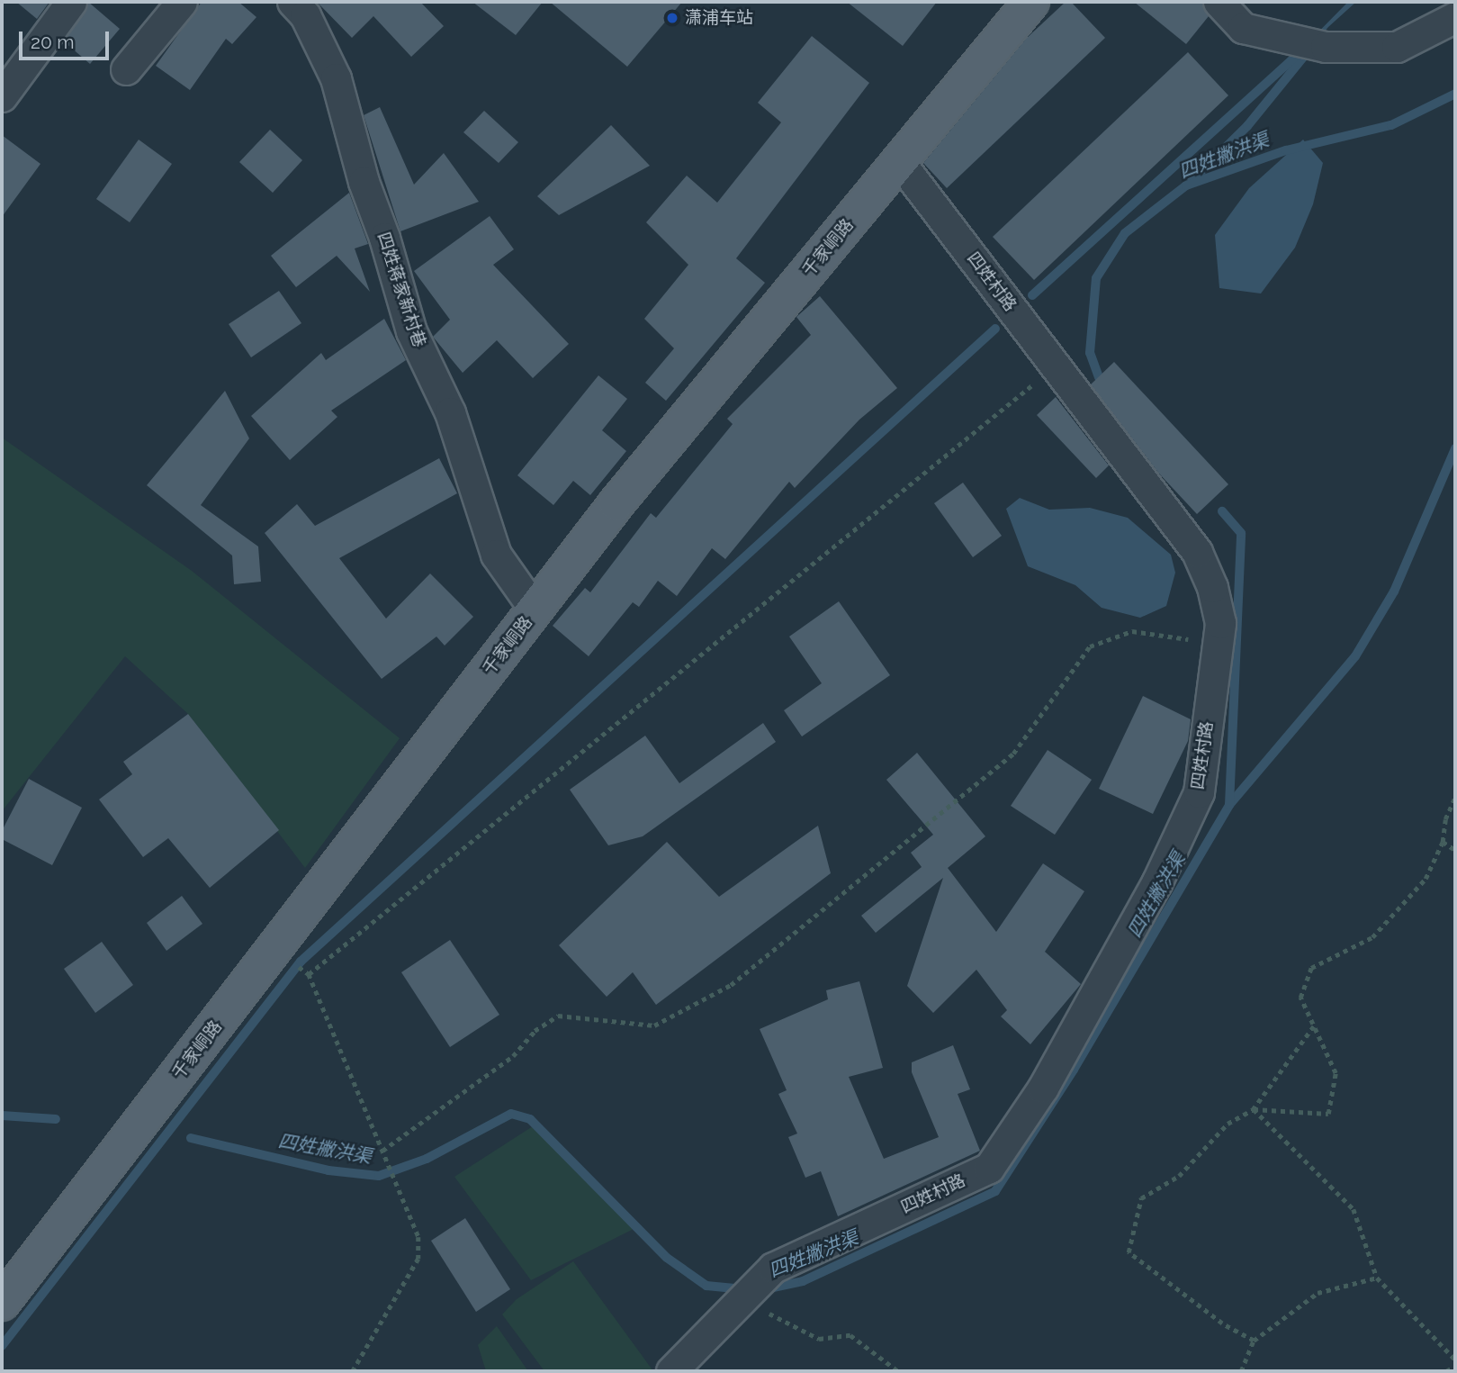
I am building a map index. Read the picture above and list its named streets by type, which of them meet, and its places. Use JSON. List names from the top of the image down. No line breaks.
{"streets":{"main road":["千家峒路"],"lane":["四姓村路","四姓蒋家新村巷"]},"crossings":[["千家峒路","四姓村路"],["千家峒路","四姓蒋家新村巷"]],"water":["四姓撇洪渠"],"places":["潇浦车站"],"scale_bar":"20 m"}
